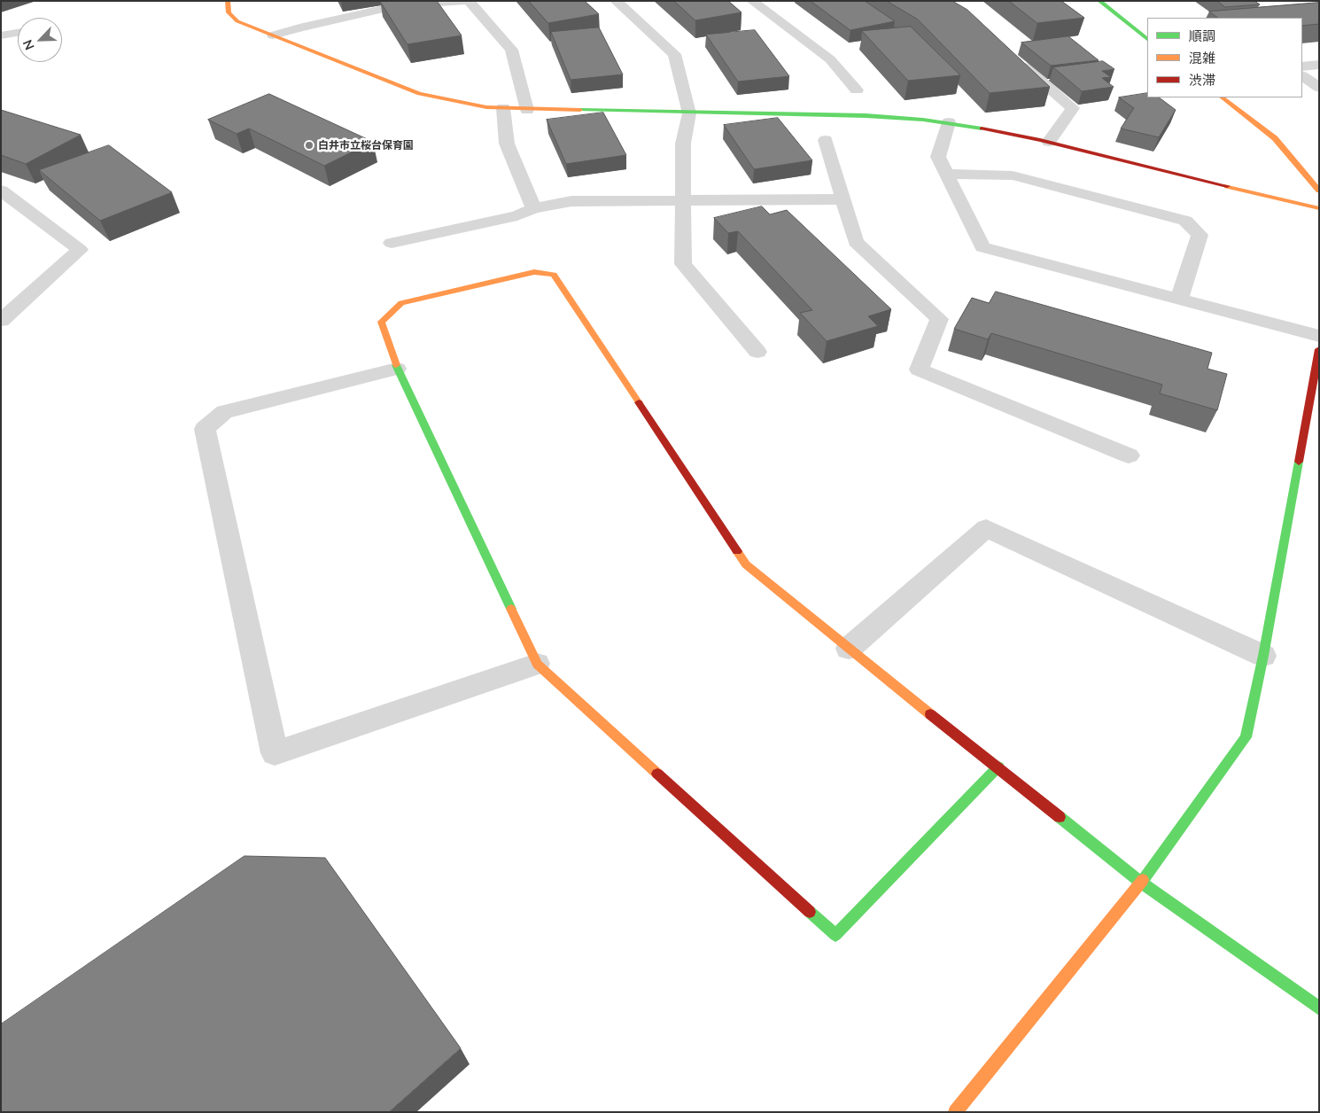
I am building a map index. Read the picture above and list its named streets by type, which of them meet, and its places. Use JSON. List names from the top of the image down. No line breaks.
{"places":["白井市立桜台保育園"],"legend":["順調","混雑","渋滞"],"north":"bottom left"}
